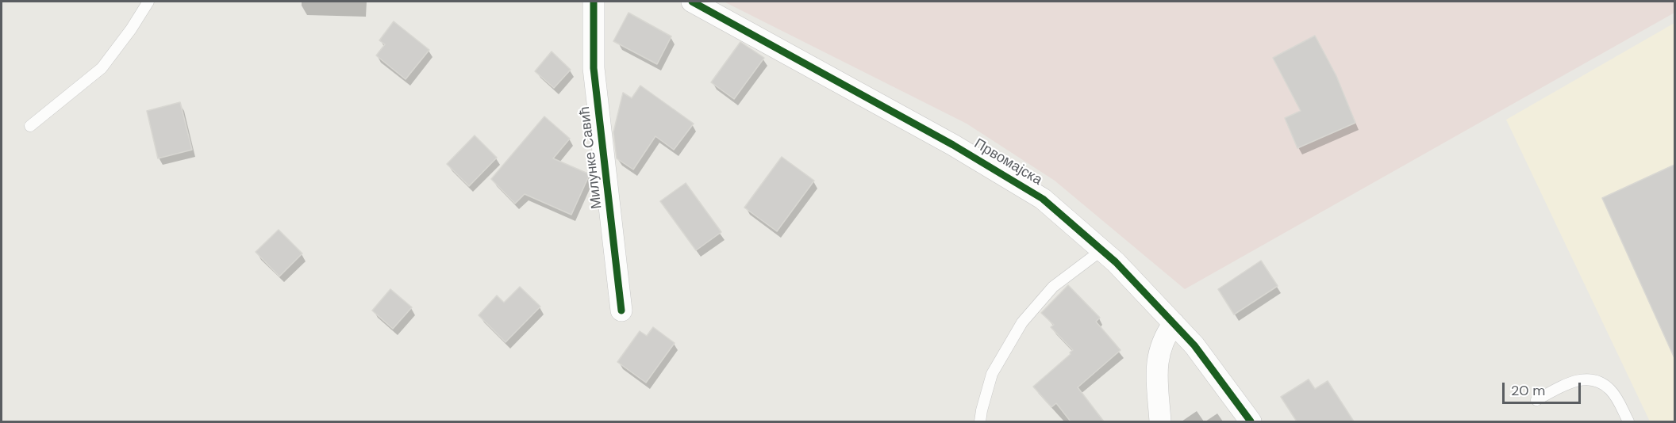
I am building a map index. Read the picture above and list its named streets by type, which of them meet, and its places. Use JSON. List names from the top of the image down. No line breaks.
{"streets":{"street":["Милунке Савић","Првомајска"]},"scale_bar":"20 m"}
